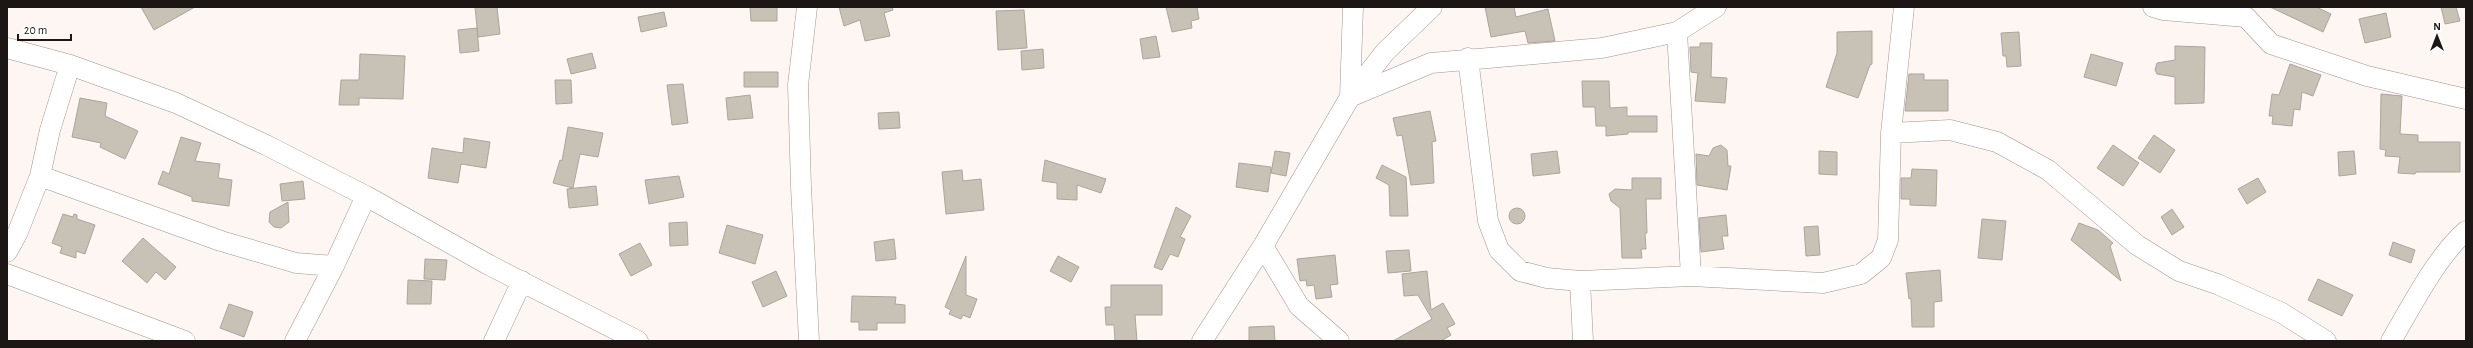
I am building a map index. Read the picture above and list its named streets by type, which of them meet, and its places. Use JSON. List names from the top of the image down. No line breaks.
{"scale_bar":"20 m","north":"top"}
